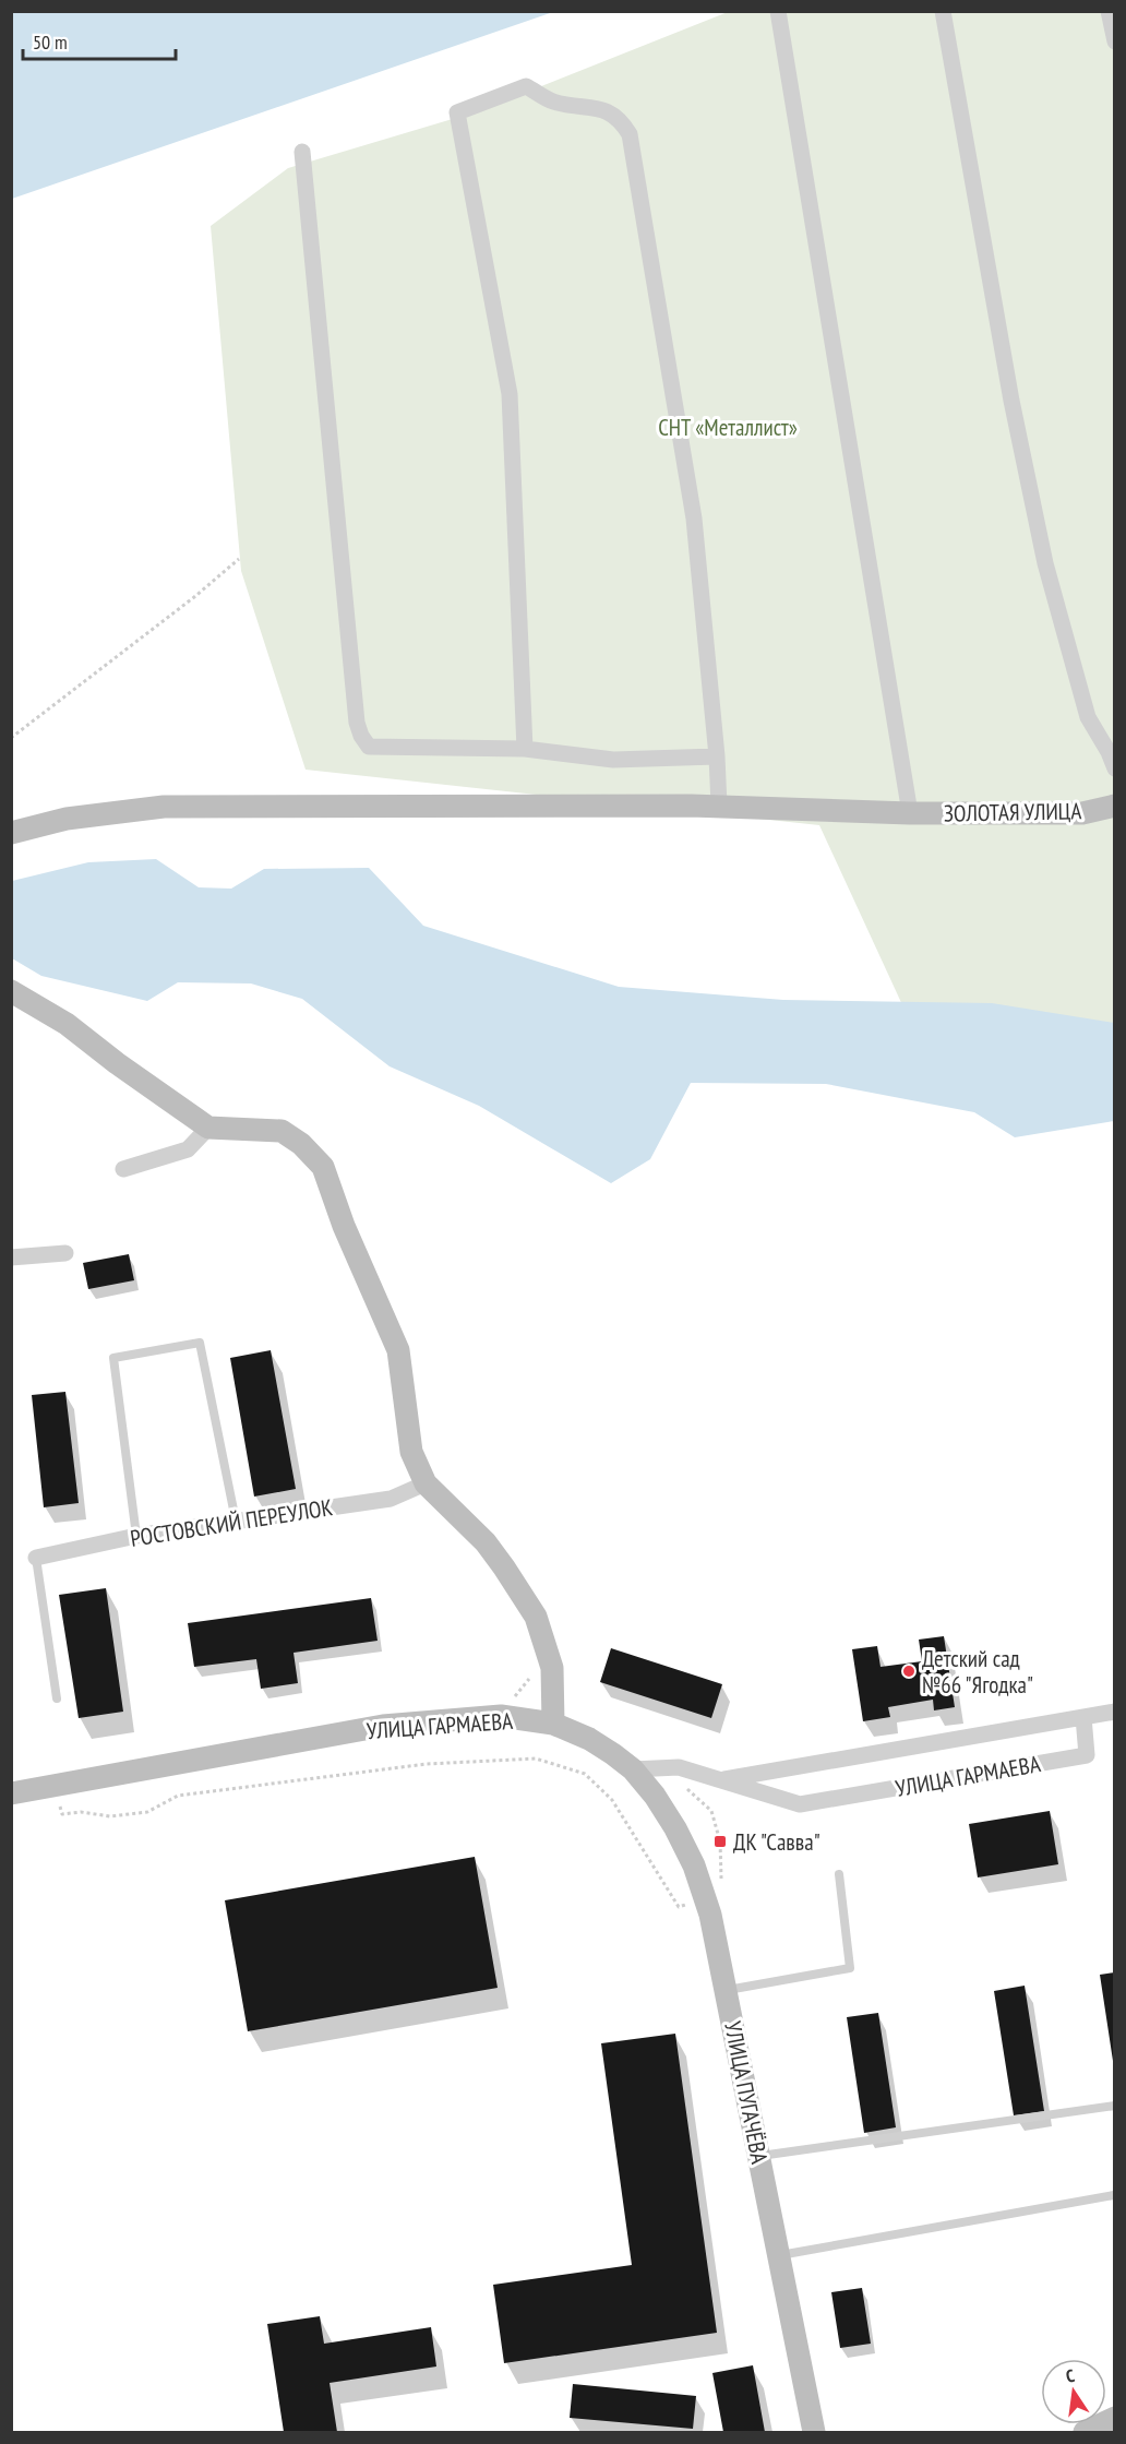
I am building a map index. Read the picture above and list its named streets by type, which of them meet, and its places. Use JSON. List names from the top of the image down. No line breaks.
{"streets":{"street":["ЗОЛОТАЯ УЛИЦА","РОСТОВСКИЙ ПЕРЕУЛОК","УЛИЦА ГАРМАЕВА","УЛИЦА ПУГАЧЁВА"]},"crossings":[["УЛИЦА ГАРМАЕВА","УЛИЦА ПУГАЧЁВА"]],"parks":["СНТ «Металлист»"],"places":{"other":["Детский сад №66 \"Ягодка\""],"transit":["ДК \"Савва\""]},"scale_bar":"50 m","north":"top"}
